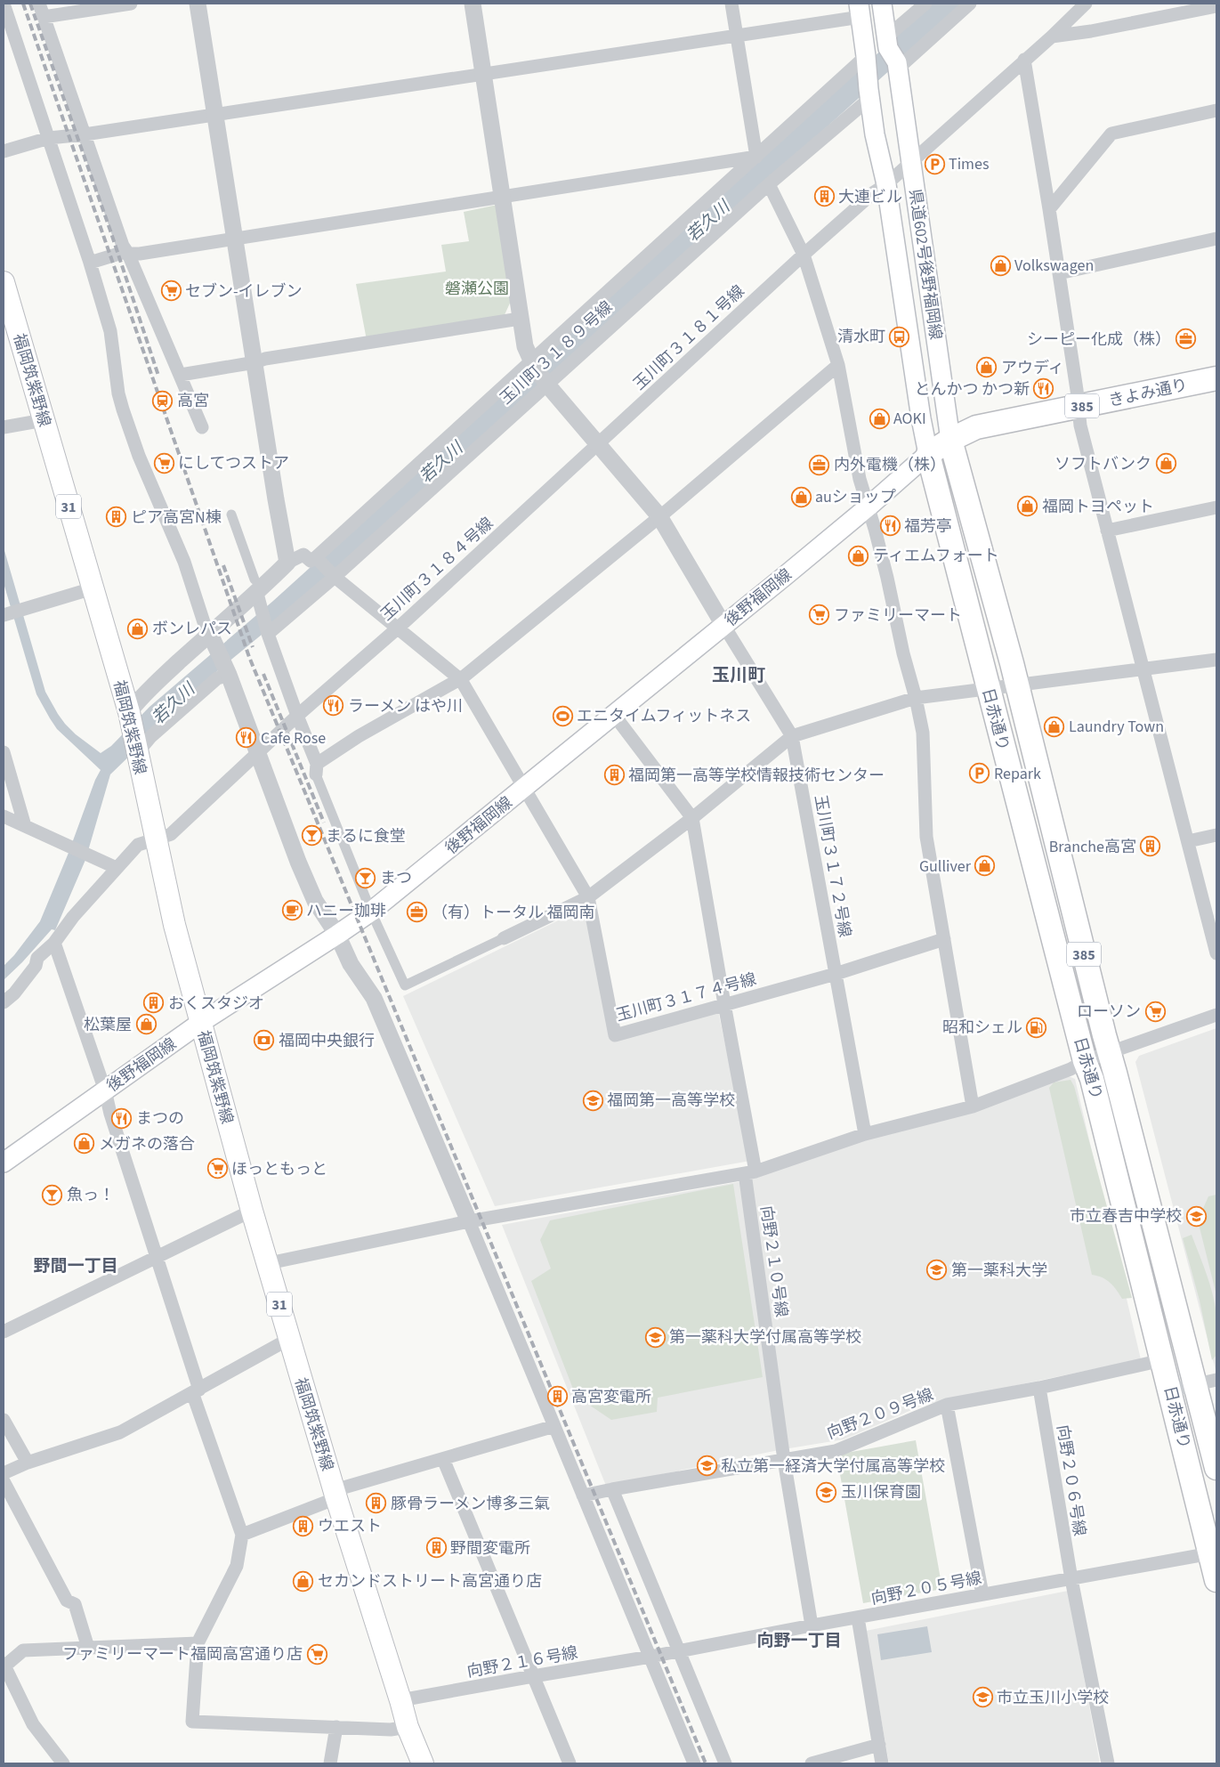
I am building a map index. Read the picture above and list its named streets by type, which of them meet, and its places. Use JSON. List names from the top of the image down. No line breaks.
{"streets":{"highway":["きよみ通り","385","日赤通り"],"main road":["県道602号後野福岡線","福岡筑紫野線","31","後野福岡線"],"street":["玉川町３１８１号線","玉川町３１８９号線","玉川町３１８４号線","玉川町３１７２号線","玉川町３１７４号線","向野２１０号線","向野２０９号線","向野２０６号線","向野２０５号線","向野２１６号線"]},"crossings":[["県道602号後野福岡線","玉川町３１８１号線"],["県道602号後野福岡線","玉川町３１８９号線"],["県道602号後野福岡線","きよみ通り"],["県道602号後野福岡線","後野福岡線"],["県道602号後野福岡線","日赤通り"],["玉川町３１８１号線","玉川町３１８４号線"],["玉川町３１８９号線","玉川町３１７４号線"],["福岡筑紫野線","玉川町３１８４号線"],["福岡筑紫野線","後野福岡線"],["福岡筑紫野線","向野２１６号線"],["きよみ通り","後野福岡線"],["きよみ通り","日赤通り"],["玉川町３１８４号線","玉川町３１７４号線"],["後野福岡線","日赤通り"],["後野福岡線","玉川町３１７２号線"],["後野福岡線","玉川町３１７４号線"],["日赤通り","向野２０９号線"],["日赤通り","向野２０５号線"],["玉川町３１７２号線","玉川町３１７４号線"],["玉川町３１７４号線","向野２１０号線"],["向野２１０号線","向野２０９号線"],["向野２１０号線","向野２０５号線"],["向野２０９号線","向野２０６号線"],["向野２０６号線","向野２０５号線"],["向野２０５号線","向野２１６号線"]],"districts":["玉川町","野間一丁目","向野一丁目"],"water":["若久川"],"parks":["磐瀬公園"],"places":{"parking":["Times","Repark"],"building":["大連ビル","ピア高宮N棟","福岡第一高等学校情報技術センター","Branche高宮","おくスタジオ","高宮変電所","豚骨ラーメン博多三氣","ウエスト","野間変電所"],"shop":["Volkswagen","アウディ","AOKI","ソフトバンク","auショップ","福岡トヨペット","ティエムフォート","ボンレパス","Laundry Town","Gulliver","松葉屋","メガネの落合","セカンドストリート高宮通り店"],"supermarket":["セブン-イレブン","にしてつストア","ファミリーマート","ローソン","ほっともっと","ファミリーマート福岡高宮通り店"],"bus stop":["清水町"],"office":["シーピー化成（株）","内外電機（株）","（有）トータル 福岡南"],"restaurant":["とんかつ かつ新","福芳亭","ラーメン はや川","Cafe Rose","まつの"],"station":["高宮"],"sports":["エニタイムフィットネス"],"bar":["まるに食堂","まつ","魚っ！"],"cafe":["ハニー珈琲"],"fuel station":["昭和シェル"],"bank":["福岡中央銀行"],"school or university":["福岡第一高等学校","市立春吉中学校","第一薬科大学","第一薬科大学付属高等学校","私立第一経済大学付属高等学校","玉川保育園","市立玉川小学校"]}}
